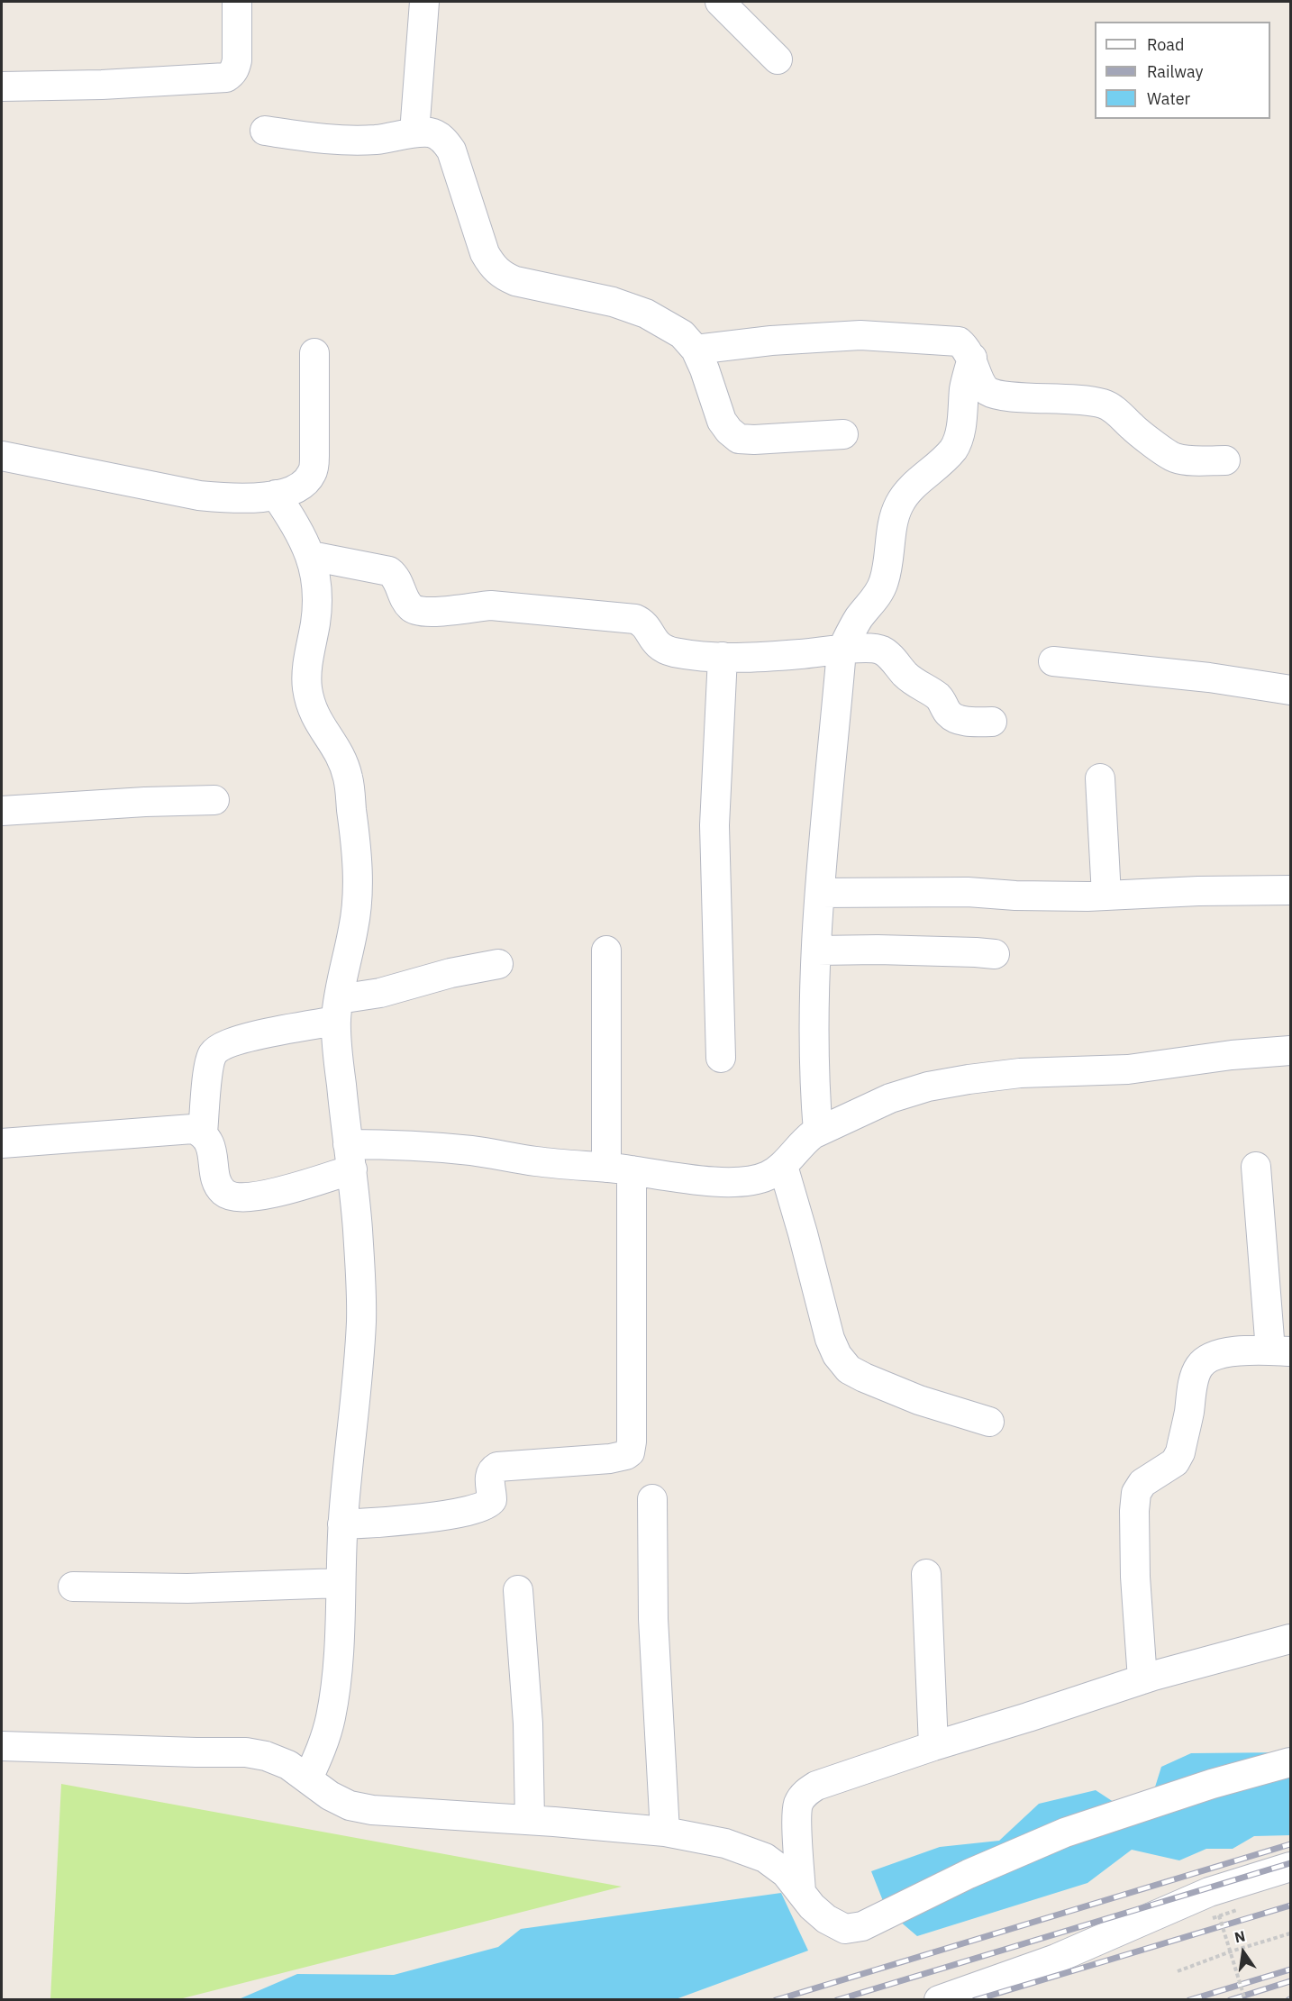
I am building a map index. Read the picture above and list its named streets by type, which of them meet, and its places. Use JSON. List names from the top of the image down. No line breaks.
{"legend":["Road","Railway","Water"],"north":"top"}
